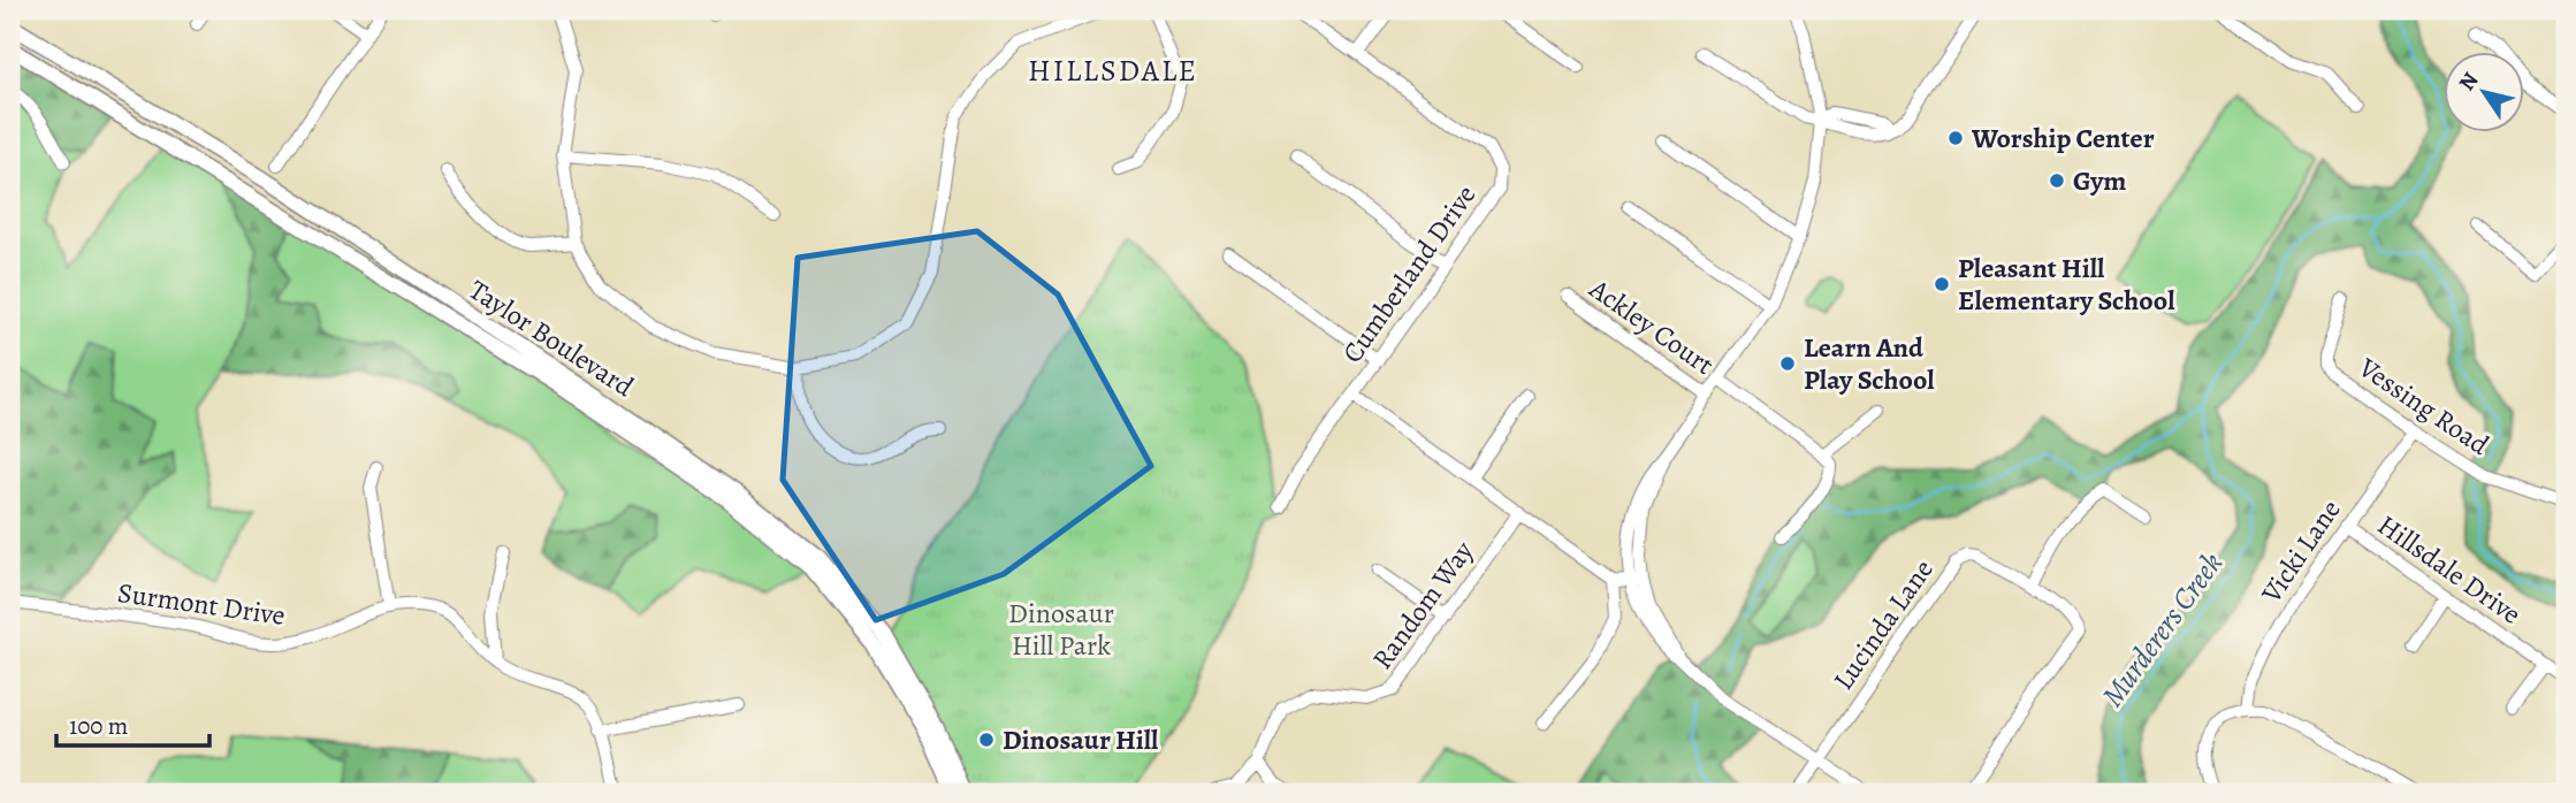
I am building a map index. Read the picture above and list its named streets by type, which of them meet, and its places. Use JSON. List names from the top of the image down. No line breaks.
{"streets":{"main road":["Taylor Boulevard"],"street":["Cumberland Drive","Ackley Court","Vessing Road","Vicki Lane","Hillsdale Drive","Surmont Drive","Random Way","Lucinda Lane"]},"crossings":[["Cumberland Drive","Random Way"],["Vessing Road","Vicki Lane"],["Vicki Lane","Hillsdale Drive"]],"districts":["HILLSDALE"],"water":["Murderers Creek"],"parks":["Dinosaur Hill Park"],"places":["Worship Center","Gym","Pleasant Hill Elementary School","Learn And Play School","Dinosaur Hill"],"scale_bar":"100 m","north":"top left"}
